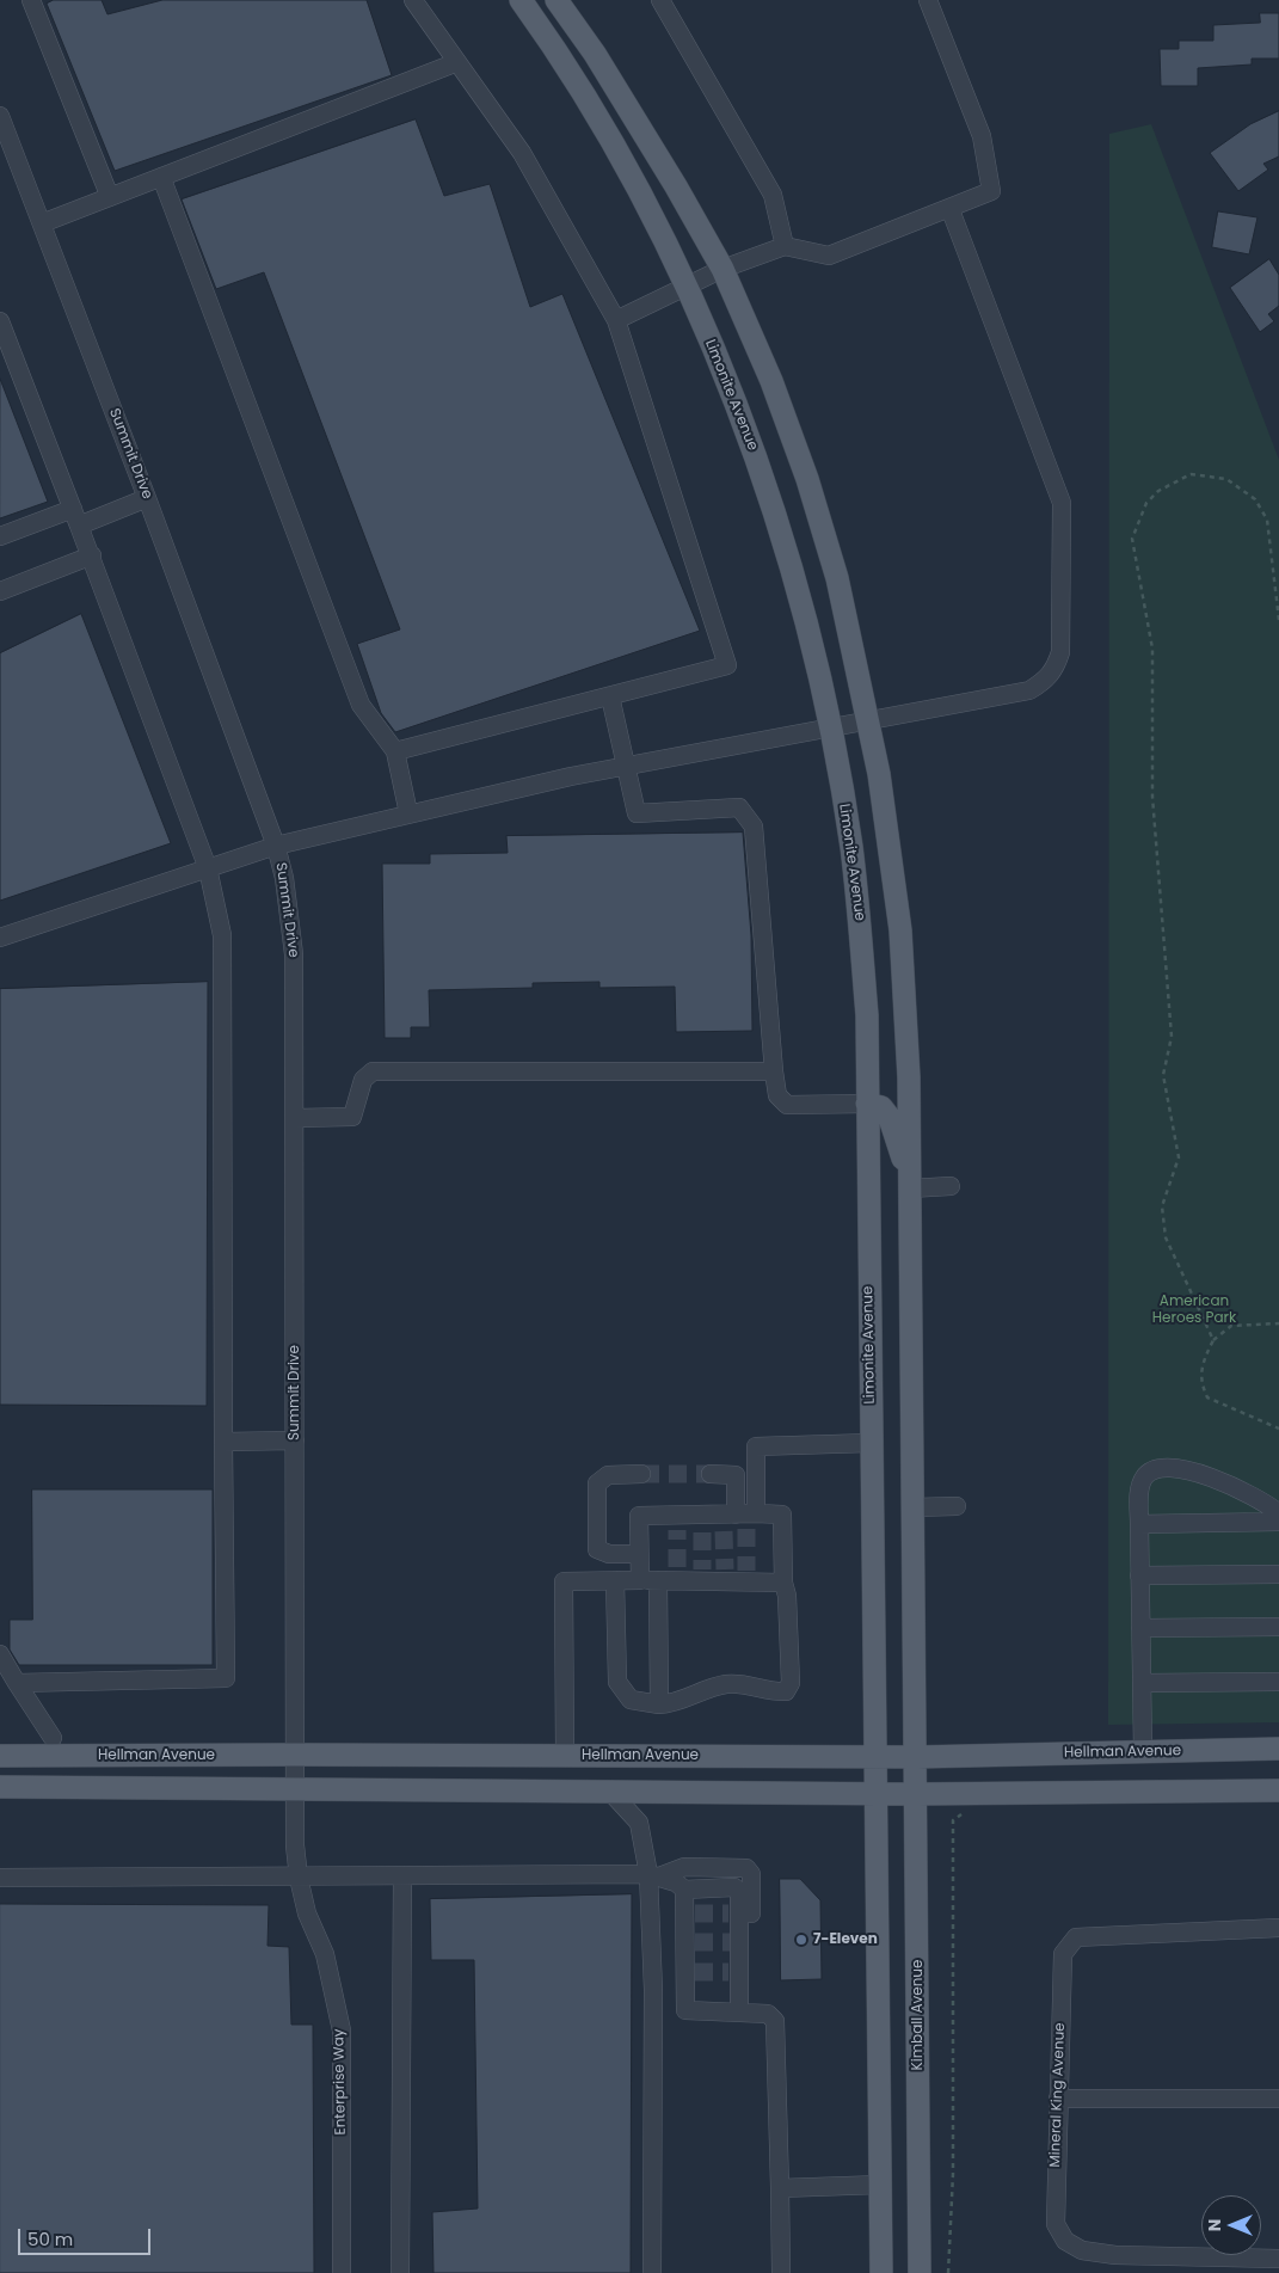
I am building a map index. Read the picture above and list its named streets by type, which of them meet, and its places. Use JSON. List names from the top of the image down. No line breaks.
{"streets":{"main road":["Limonite Avenue","Hellman Avenue","Kimball Avenue"],"street":["Summit Drive","Enterprise Way","Mineral King Avenue"]},"crossings":[["Limonite Avenue","Hellman Avenue"],["Summit Drive","Hellman Avenue"],["Summit Drive","Enterprise Way"],["Hellman Avenue","Kimball Avenue"],["Hellman Avenue","Enterprise Way"]],"parks":["American Heroes Park"],"places":["7-Eleven"],"scale_bar":"50 m","north":"left"}
